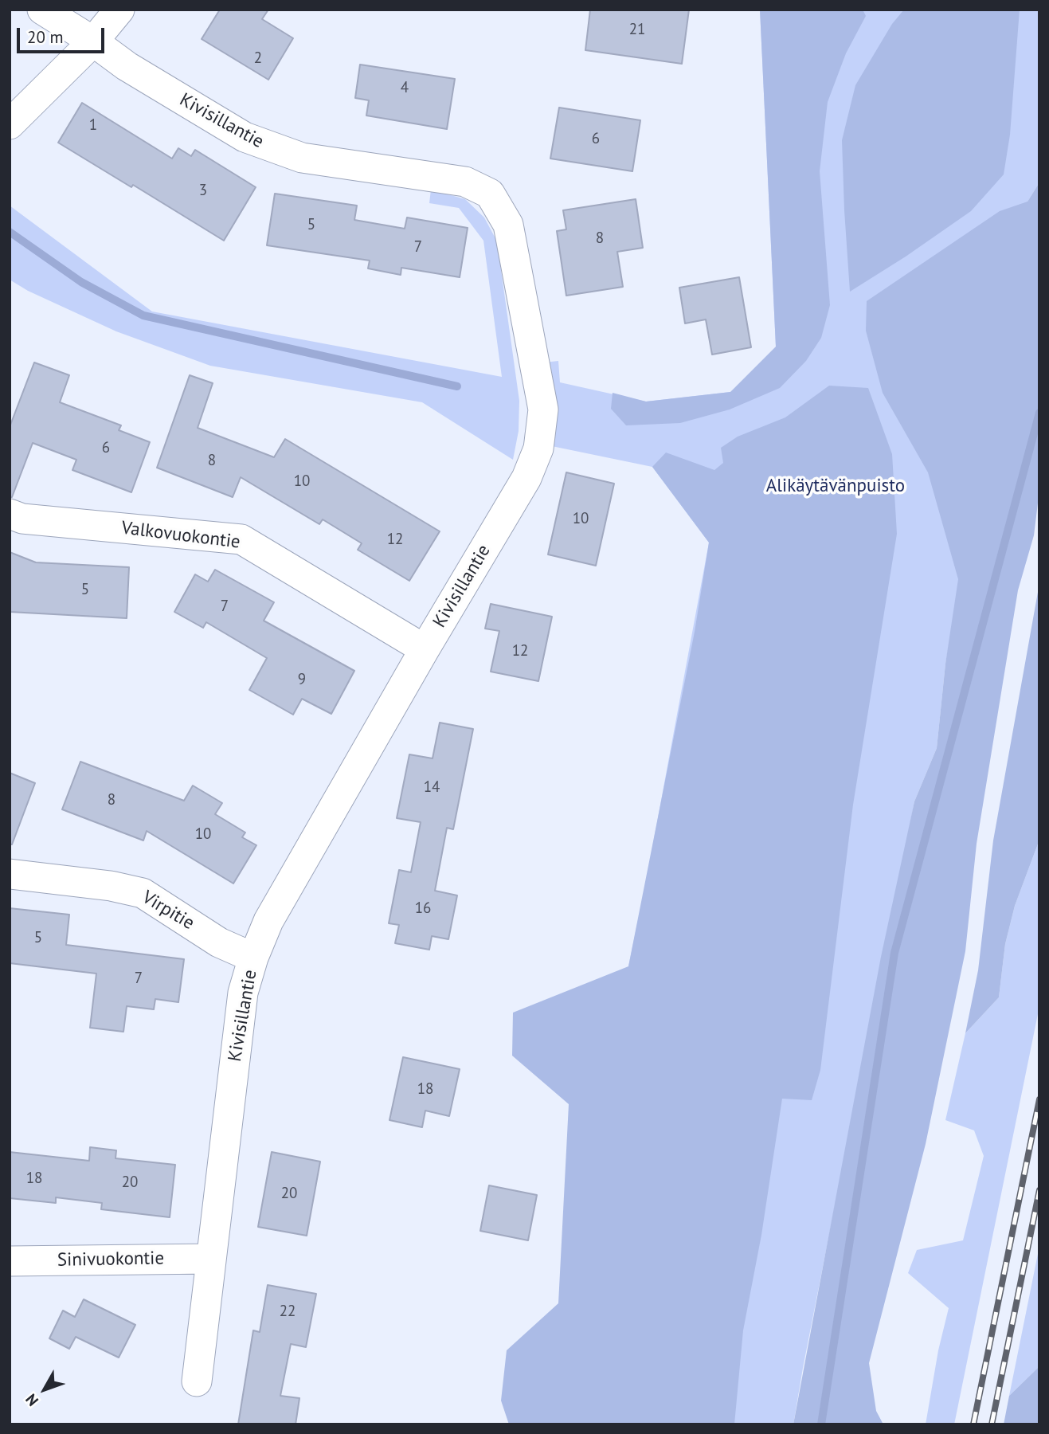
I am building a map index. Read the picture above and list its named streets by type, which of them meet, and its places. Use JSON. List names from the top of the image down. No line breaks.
{"streets":{"street":["Kivisillantie","Valkovuokontie","Virpitie","Sinivuokontie"]},"crossings":[["Kivisillantie","Valkovuokontie"],["Kivisillantie","Virpitie"],["Kivisillantie","Sinivuokontie"]],"parks":["Alikäytävänpuisto"],"house_numbers":["21","2","4","1","6","3","5","8","7","6","8","10","10","12","5","7","12","9","14","8","10","16","5","7","18","18","20","20","22"],"scale_bar":"20 m","north":"bottom left"}
